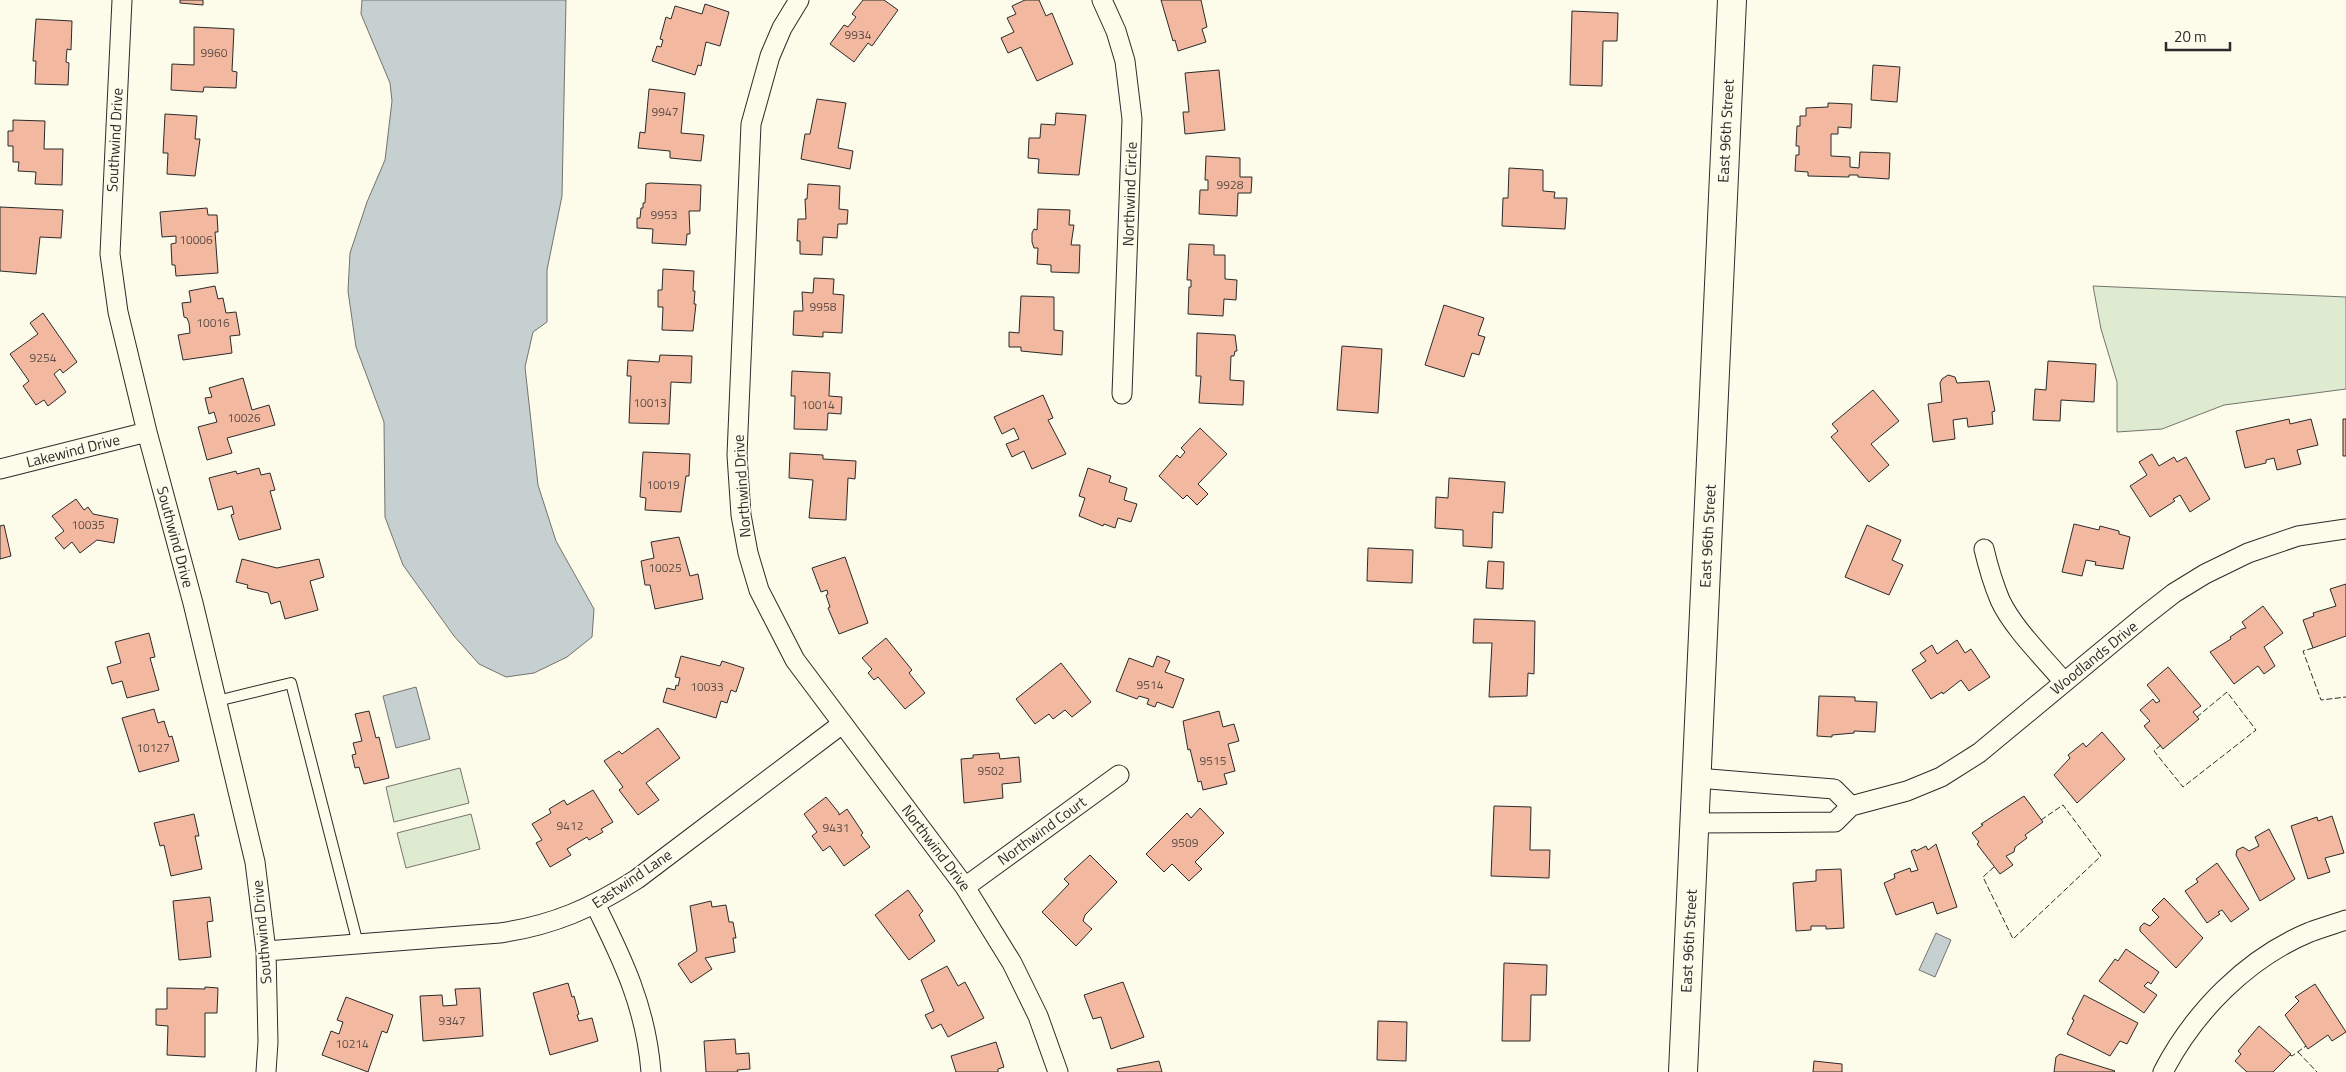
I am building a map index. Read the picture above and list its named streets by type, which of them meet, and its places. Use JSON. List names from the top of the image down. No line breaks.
{"streets":{"main road":["East 96th Street"],"street":["Southwind Drive","Northwind Circle","Lakewind Drive","Northwind Drive","Woodlands Drive","Northwind Court","Eastwind Lane"]},"crossings":[["East 96th Street","Woodlands Drive"],["Southwind Drive","Lakewind Drive"],["Southwind Drive","Eastwind Lane"],["Northwind Drive","Northwind Court"],["Northwind Drive","Eastwind Lane"]],"house_numbers":["9934","9960","9947","9928","9953","10006","9958","10016","9254","10013","10014","10026","10019","10035","10025","9514","10033","10127","9515","9502","9412","9431","9509","9347","10214"],"scale_bar":"20 m"}
